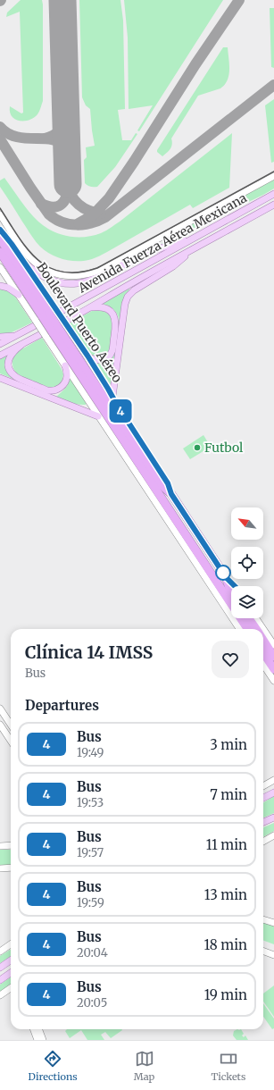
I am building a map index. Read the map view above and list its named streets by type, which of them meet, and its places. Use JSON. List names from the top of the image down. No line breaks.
{"streets":{"highway":["Boulevard Puerto Aéreo"],"main road":["Avenida Fuerza Aérea Mexicana"]},"crossings":[["Avenida Fuerza Aérea Mexicana","Boulevard Puerto Aéreo"]],"places":["Futbol"],"lines":["bus line 4"],"north":"top left","page":{"on_map":"4","heading":[["Clínica 14 IMSS","Bus"],"Departures"],"list":[{"mark":"4","name":"Bus","note":"19:49","value":"3 min"},{"mark":"4","name":"Bus","note":"19:53","value":"7 min"},{"mark":"4","name":"Bus","note":"19:57","value":"11 min"},{"mark":"4","name":"Bus","note":"19:59","value":"13 min"},{"mark":"4","name":"Bus","note":"20:04","value":"18 min"},{"mark":"4","name":"Bus","note":"20:05","value":"19 min"}],"tabs":["Directions","Map","Tickets"]}}
